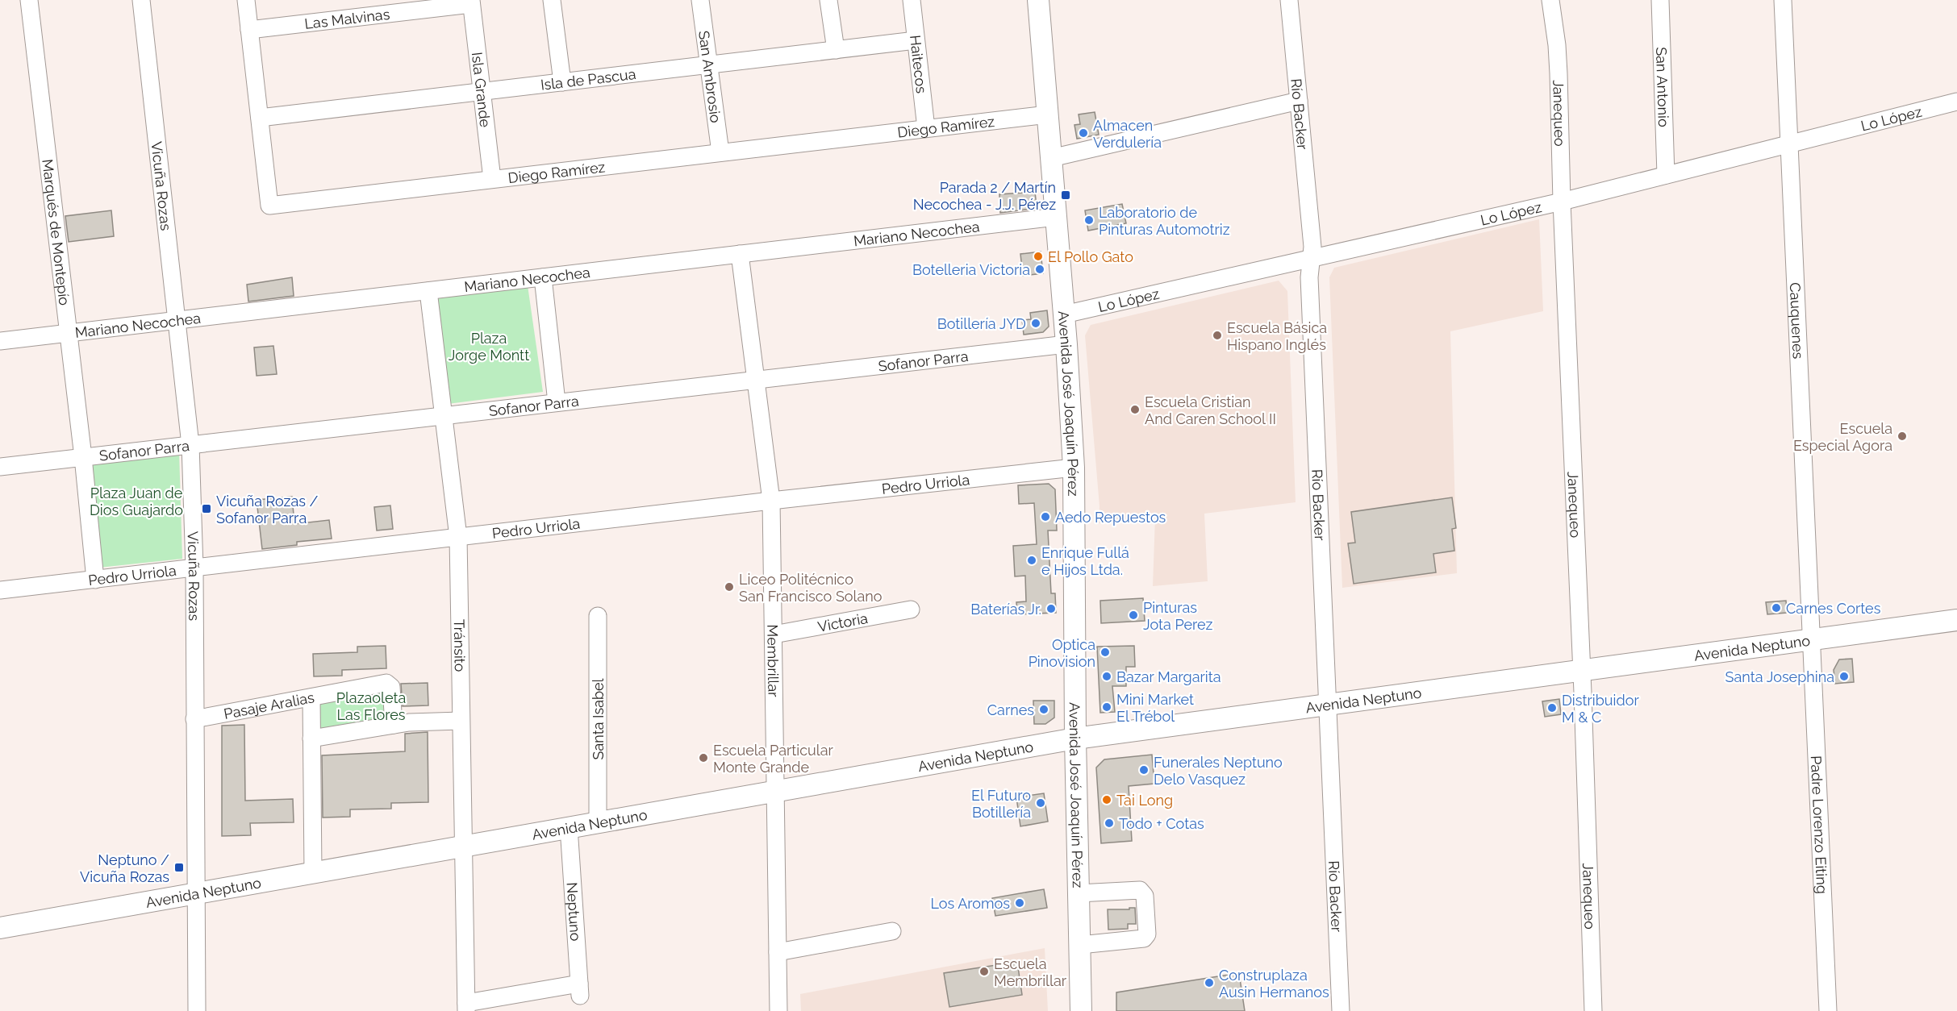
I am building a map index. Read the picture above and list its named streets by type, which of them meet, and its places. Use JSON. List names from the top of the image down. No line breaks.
{"streets":{"main road":["Avenida José Joaquín Pérez","Avenida Neptuno"],"street":["Las Malvinas","Haitecos","San Ambrosio","Isla de Pascua","San Antonio","Isla Grande","Janequeo","Río Backer","Lo López","Diego Ramírez","Vicuña Rozas","Marqués de Montepío","Mariano Necochea","Cauquenes","Sofanor Parra","Pedro Urriola","Victoria","Tránsito","Membrillar","Pasaje Aralias","Santa Isabel","Padre Lorenzo Eiting","Neptuno"]},"crossings":[["Las Malvinas","Isla Grande"],["Las Malvinas","Diego Ramírez"],["Haitecos","Isla de Pascua"],["Haitecos","Diego Ramírez"],["San Ambrosio","Isla de Pascua"],["San Ambrosio","Diego Ramírez"],["Isla de Pascua","Isla Grande"],["Isla de Pascua","Diego Ramírez"],["San Antonio","Lo López"],["Isla Grande","Diego Ramírez"],["Janequeo","Lo López"],["Janequeo","Avenida Neptuno"],["Río Backer","Lo López"],["Río Backer","Avenida Neptuno"],["Lo López","Cauquenes"],["Lo López","Avenida José Joaquín Pérez"],["Diego Ramírez","Avenida José Joaquín Pérez"],["Vicuña Rozas","Mariano Necochea"],["Vicuña Rozas","Sofanor Parra"],["Vicuña Rozas","Pedro Urriola"],["Vicuña Rozas","Avenida Neptuno"],["Vicuña Rozas","Pasaje Aralias"],["Marqués de Montepío","Mariano Necochea"],["Marqués de Montepío","Sofanor Parra"],["Marqués de Montepío","Pedro Urriola"],["Mariano Necochea","Avenida José Joaquín Pérez"],["Mariano Necochea","Tránsito"],["Mariano Necochea","Membrillar"],["Cauquenes","Avenida Neptuno"],["Cauquenes","Padre Lorenzo Eiting"],["Sofanor Parra","Avenida José Joaquín Pérez"],["Sofanor Parra","Tránsito"],["Sofanor Parra","Membrillar"],["Avenida José Joaquín Pérez","Pedro Urriola"],["Avenida José Joaquín Pérez","Avenida Neptuno"],["Pedro Urriola","Tránsito"],["Pedro Urriola","Membrillar"],["Victoria","Membrillar"],["Tránsito","Avenida Neptuno"],["Tránsito","Neptuno"],["Avenida Neptuno","Membrillar"],["Avenida Neptuno","Santa Isabel"],["Avenida Neptuno","Padre Lorenzo Eiting"],["Avenida Neptuno","Neptuno"]],"parks":["Plaza Jorge Montt","Plaza Juan de Dios Guajardo","Plazaoleta Las Flores"],"places":{"other":["Almacen Verdulería","Laboratorio de Pinturas Automotriz","El Pollo Gato","Botelleria Victoria","Botillería JYD","Escuela Básica Hispano Inglés","Escuela Cristian And Caren School II","Escuela Especial Agora","Aedo Repuestos","Enrique Fullá e Hijos Ltda.","Liceo Politécnico San Francisco Solano","Carnes Cortes","Baterías Jr.","Pinturas Jota Perez","Optica Pinovision","Bazar Margarita","Santa Josephina","Mini Market El Trébol","Distribuidor M & C","Carnes","Escuela Particular Monte Grande","Funerales Neptuno Delo Vasquez","Tai Long","El Futuro Botillería","Todo + Cotas","Los Aromos","Escuela Membrillar","Construplaza Ausin Hermanos"],"transit":["Parada 2 / Martín Necochea - J.J. Pérez","Vicuña Rozas / Sofanor Parra","Neptuno / Vicuña Rozas"]}}
